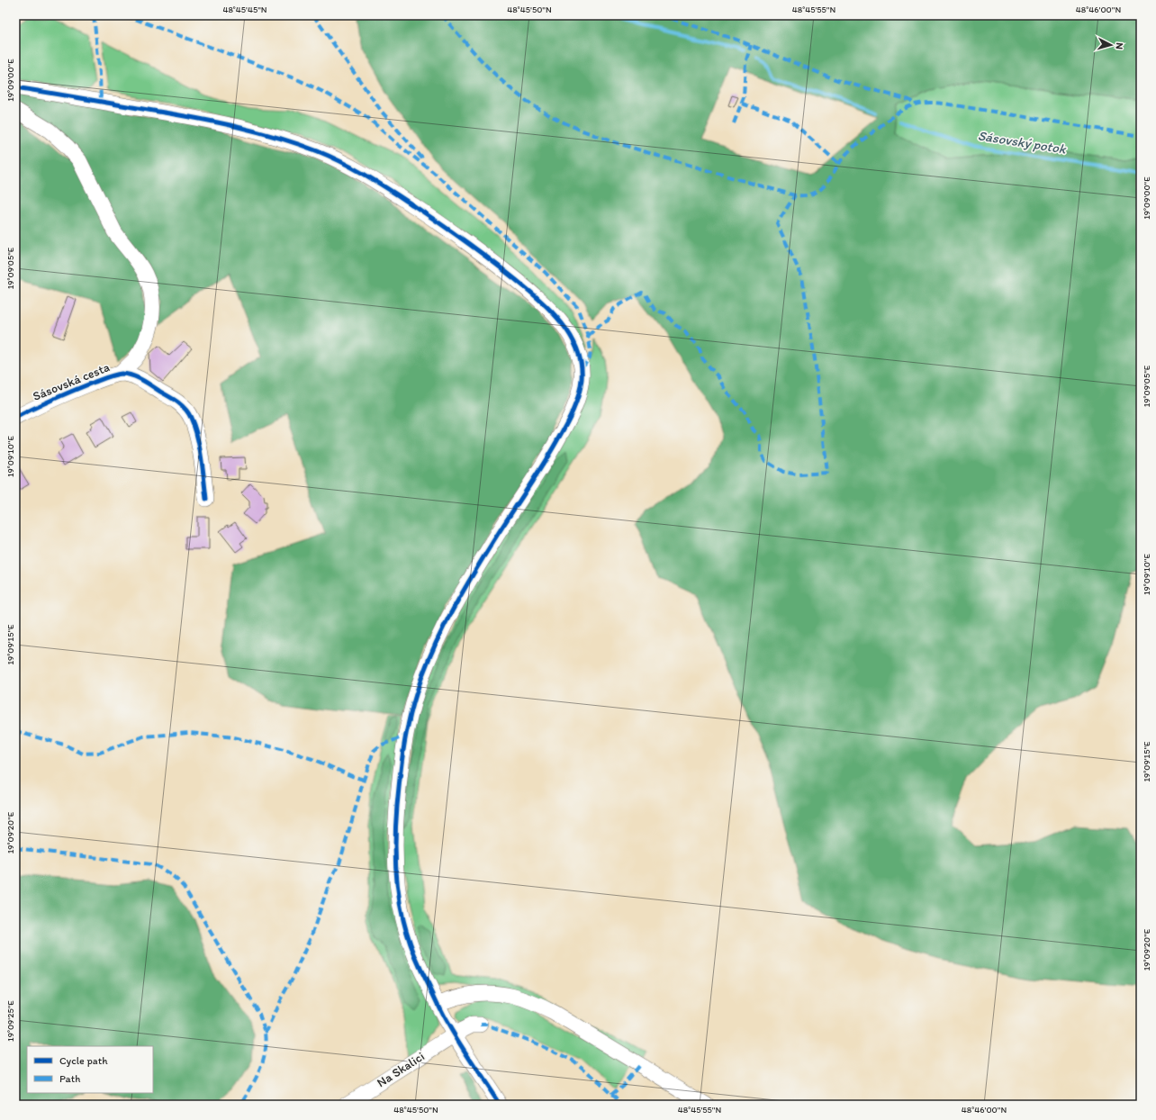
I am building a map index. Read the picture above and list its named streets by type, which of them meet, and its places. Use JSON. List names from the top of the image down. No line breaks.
{"streets":{"street":["Sásovská cesta","Na Skalici"]},"water":["Sásovský potok"],"legend":["Cycle path","Path"],"north":"right","coordinates":["48°45'45\"N","48°45'50\"N","48°45'55\"N","48°46'00\"N","19°09'00\"E","19°09'05\"E","19°09'10\"E","19°09'15\"E","19°09'20\"E","19°09'25\"E"]}
